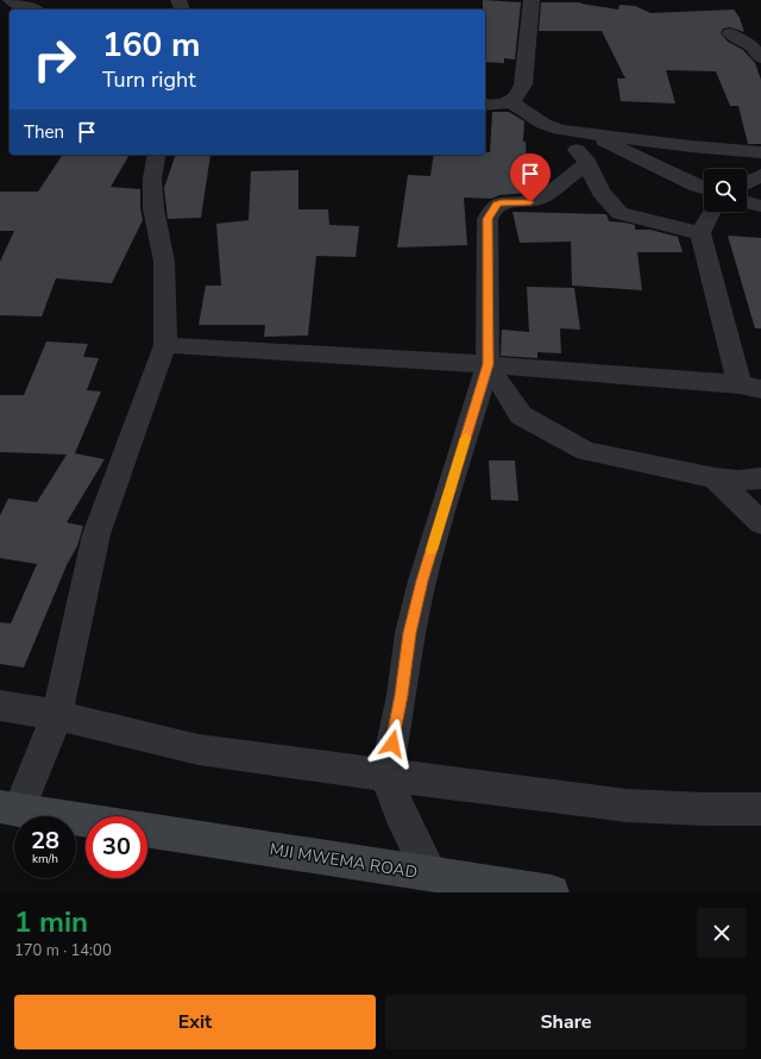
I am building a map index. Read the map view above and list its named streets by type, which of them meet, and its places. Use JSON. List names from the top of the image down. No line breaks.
{"streets":{"main road":["MJI MWEMA ROAD"]},"page":{"turn":["160 m","Turn right"],"then":"Then","speed":"28 km/h","limit":"30","heading":["1 min","170 m · 14:00"],"buttons":["Exit","Share"]}}
